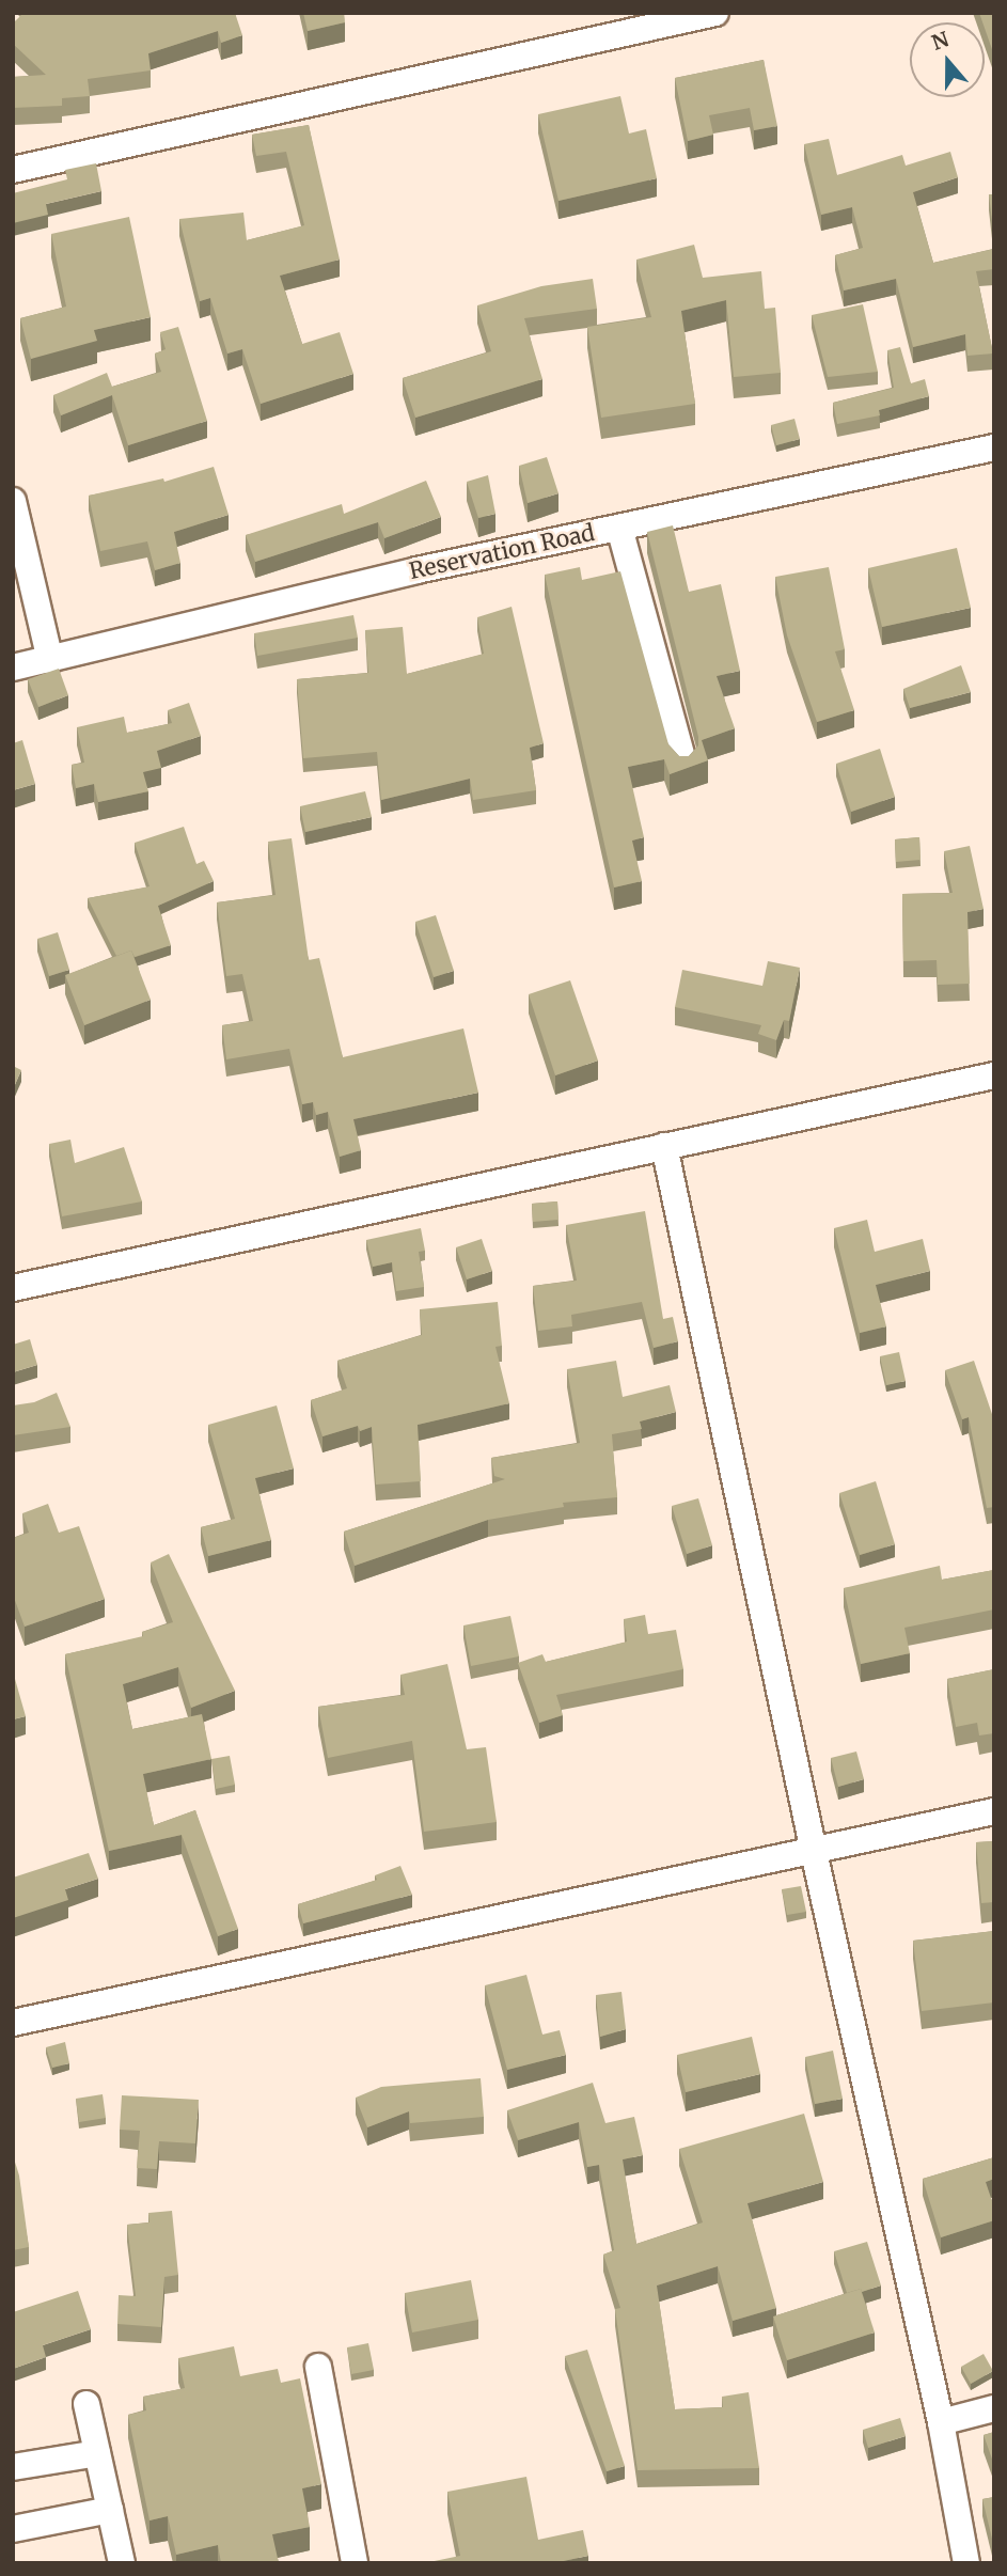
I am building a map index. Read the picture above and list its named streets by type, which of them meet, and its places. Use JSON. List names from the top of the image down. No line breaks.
{"streets":{"street":["Reservation Road"]},"north":"top"}
